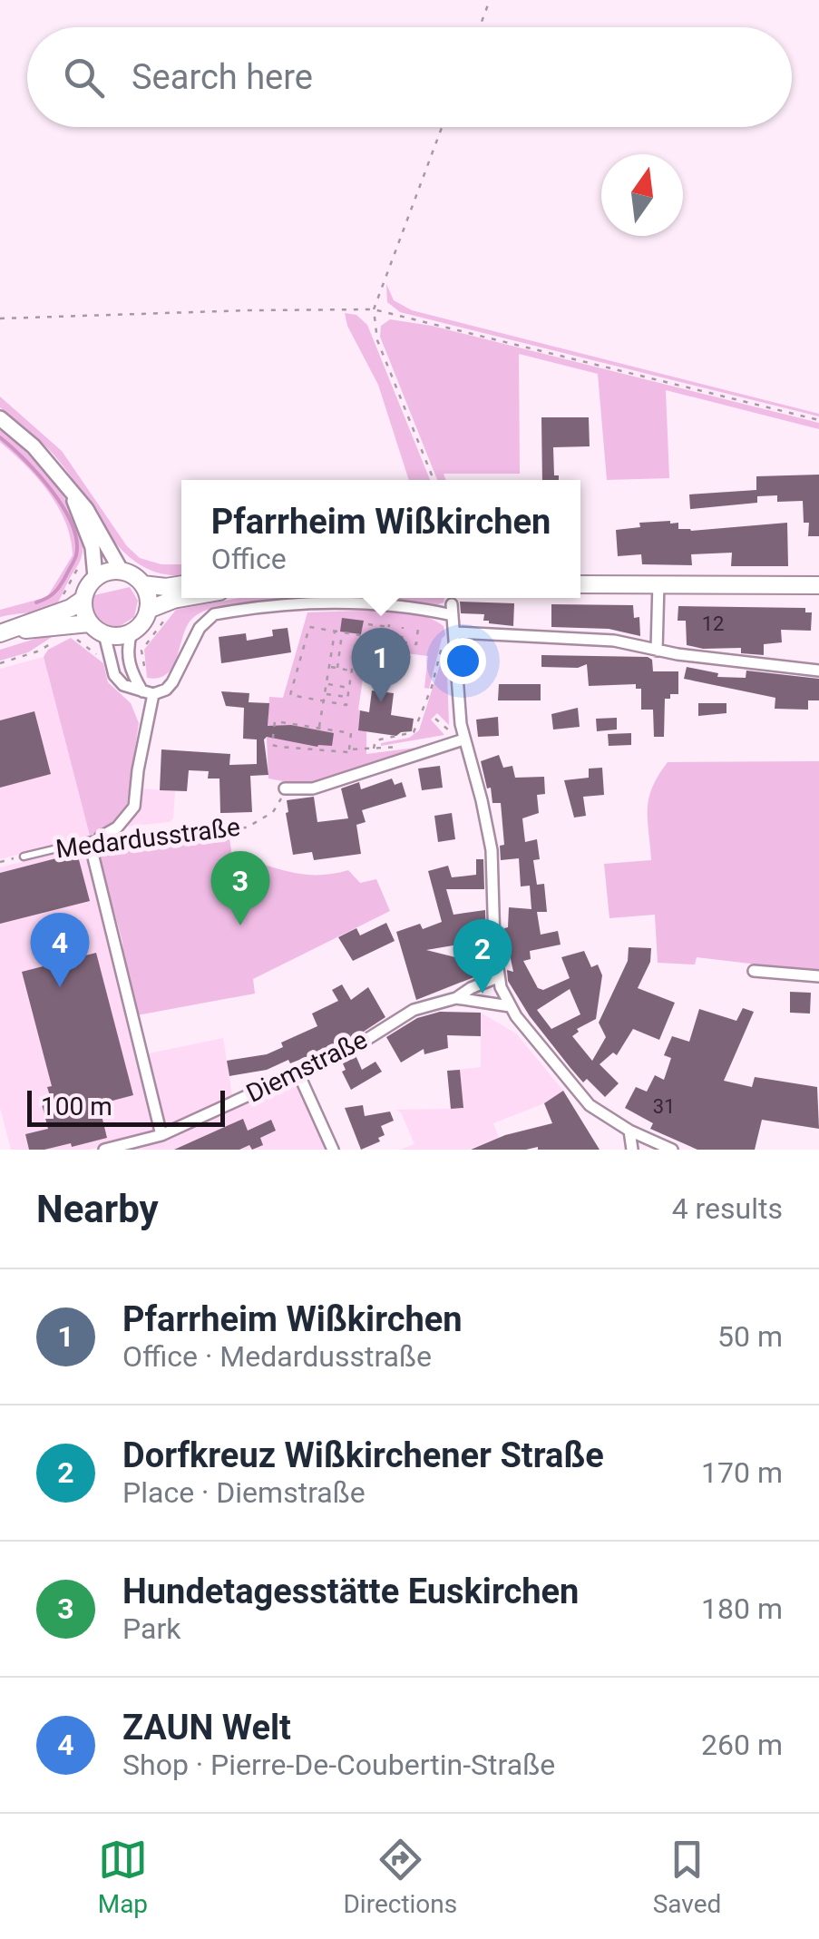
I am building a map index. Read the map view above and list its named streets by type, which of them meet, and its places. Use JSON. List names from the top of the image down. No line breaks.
{"streets":{"street":["Diemstraße"],"lane":["Medardusstraße"]},"house_numbers":["12","31"],"scale_bar":"100 m","north":"top","page":{"search":"Search here","popup":["Pfarrheim Wißkirchen","Office"],"pins":["1","3","4","2"],"scale":"100 m","heading":["Nearby","4 results"],"list":[{"mark":"1","name":"Pfarrheim Wißkirchen","note":"Office · Medardusstraße","value":"50 m"},{"mark":"2","name":"Dorfkreuz Wißkirchener Straße","note":"Place · Diemstraße","value":"170 m"},{"mark":"3","name":"Hundetagesstätte Euskirchen","note":"Park","value":"180 m"},{"mark":"4","name":"ZAUN Welt","note":"Shop · Pierre-De-Coubertin-Straße","value":"260 m"}],"nav":["Map","Directions","Saved"]}}
